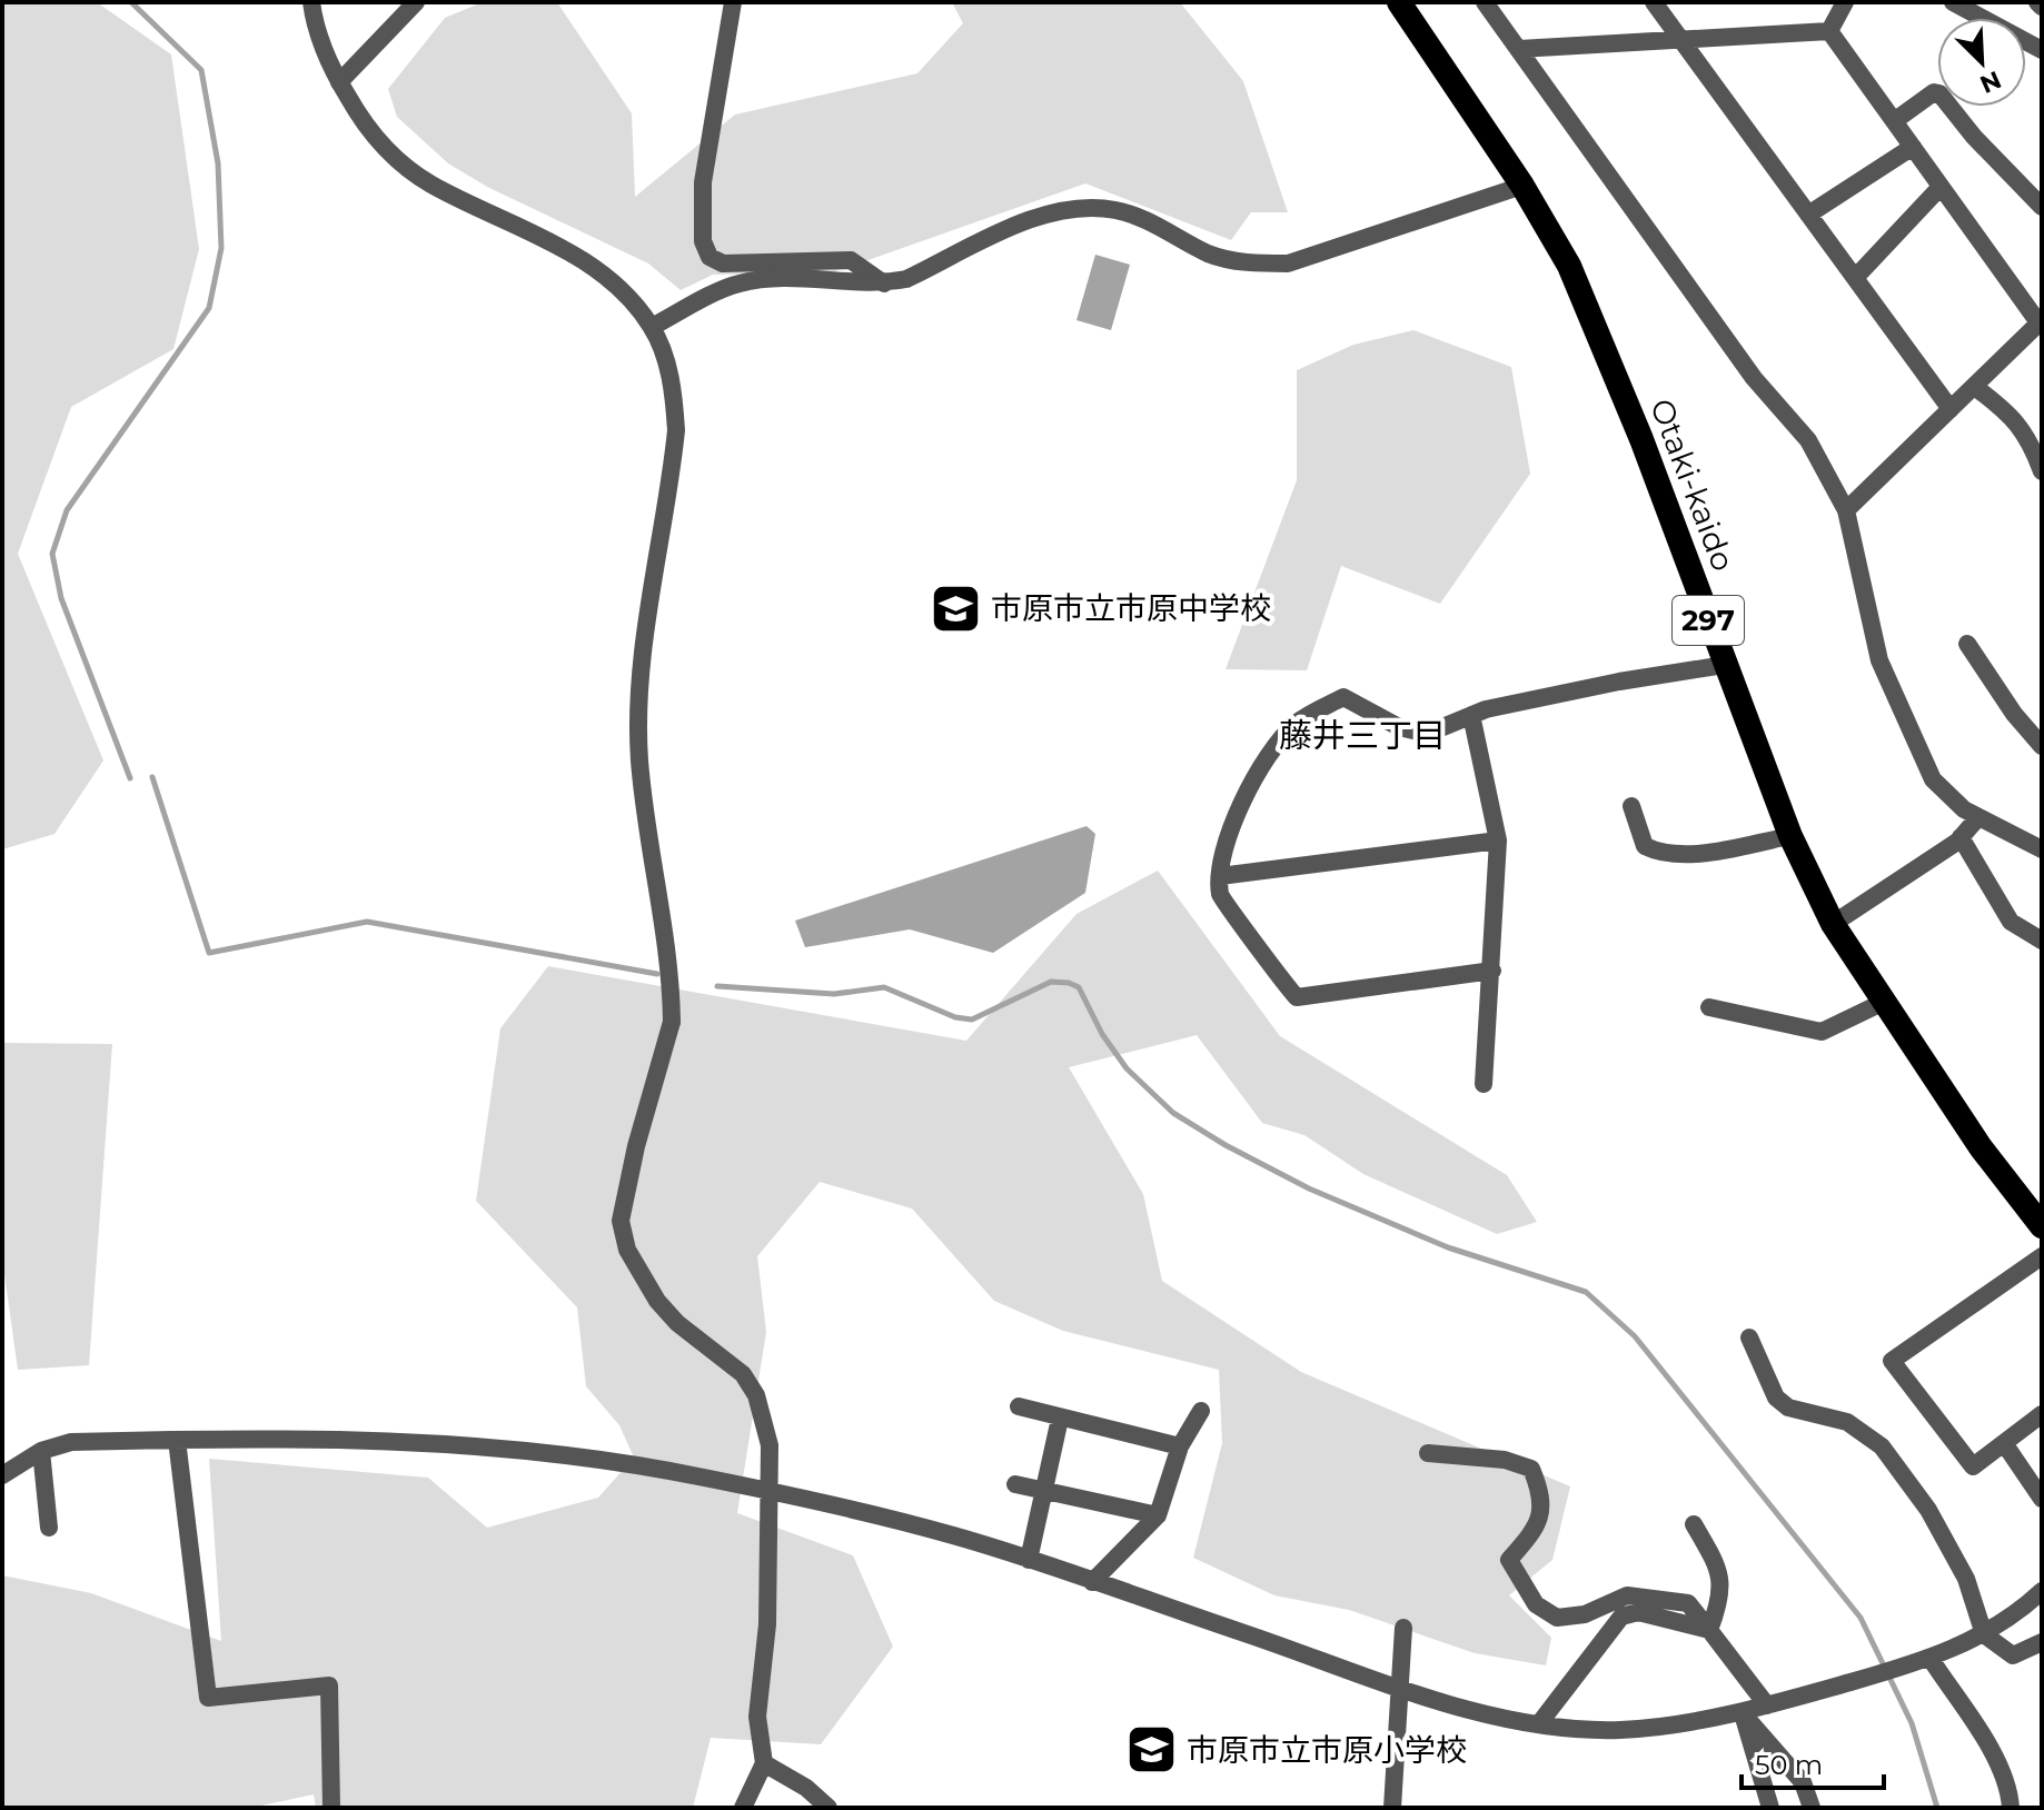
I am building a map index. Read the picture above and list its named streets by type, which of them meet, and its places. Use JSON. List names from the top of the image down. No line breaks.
{"streets":{"highway":["Otaki-kaido","297"]},"districts":["藤井三丁目"],"places":{"school or university":["市原市立市原中学校","市原市立市原小学校"]},"scale_bar":"50 m","north":"bottom right"}
